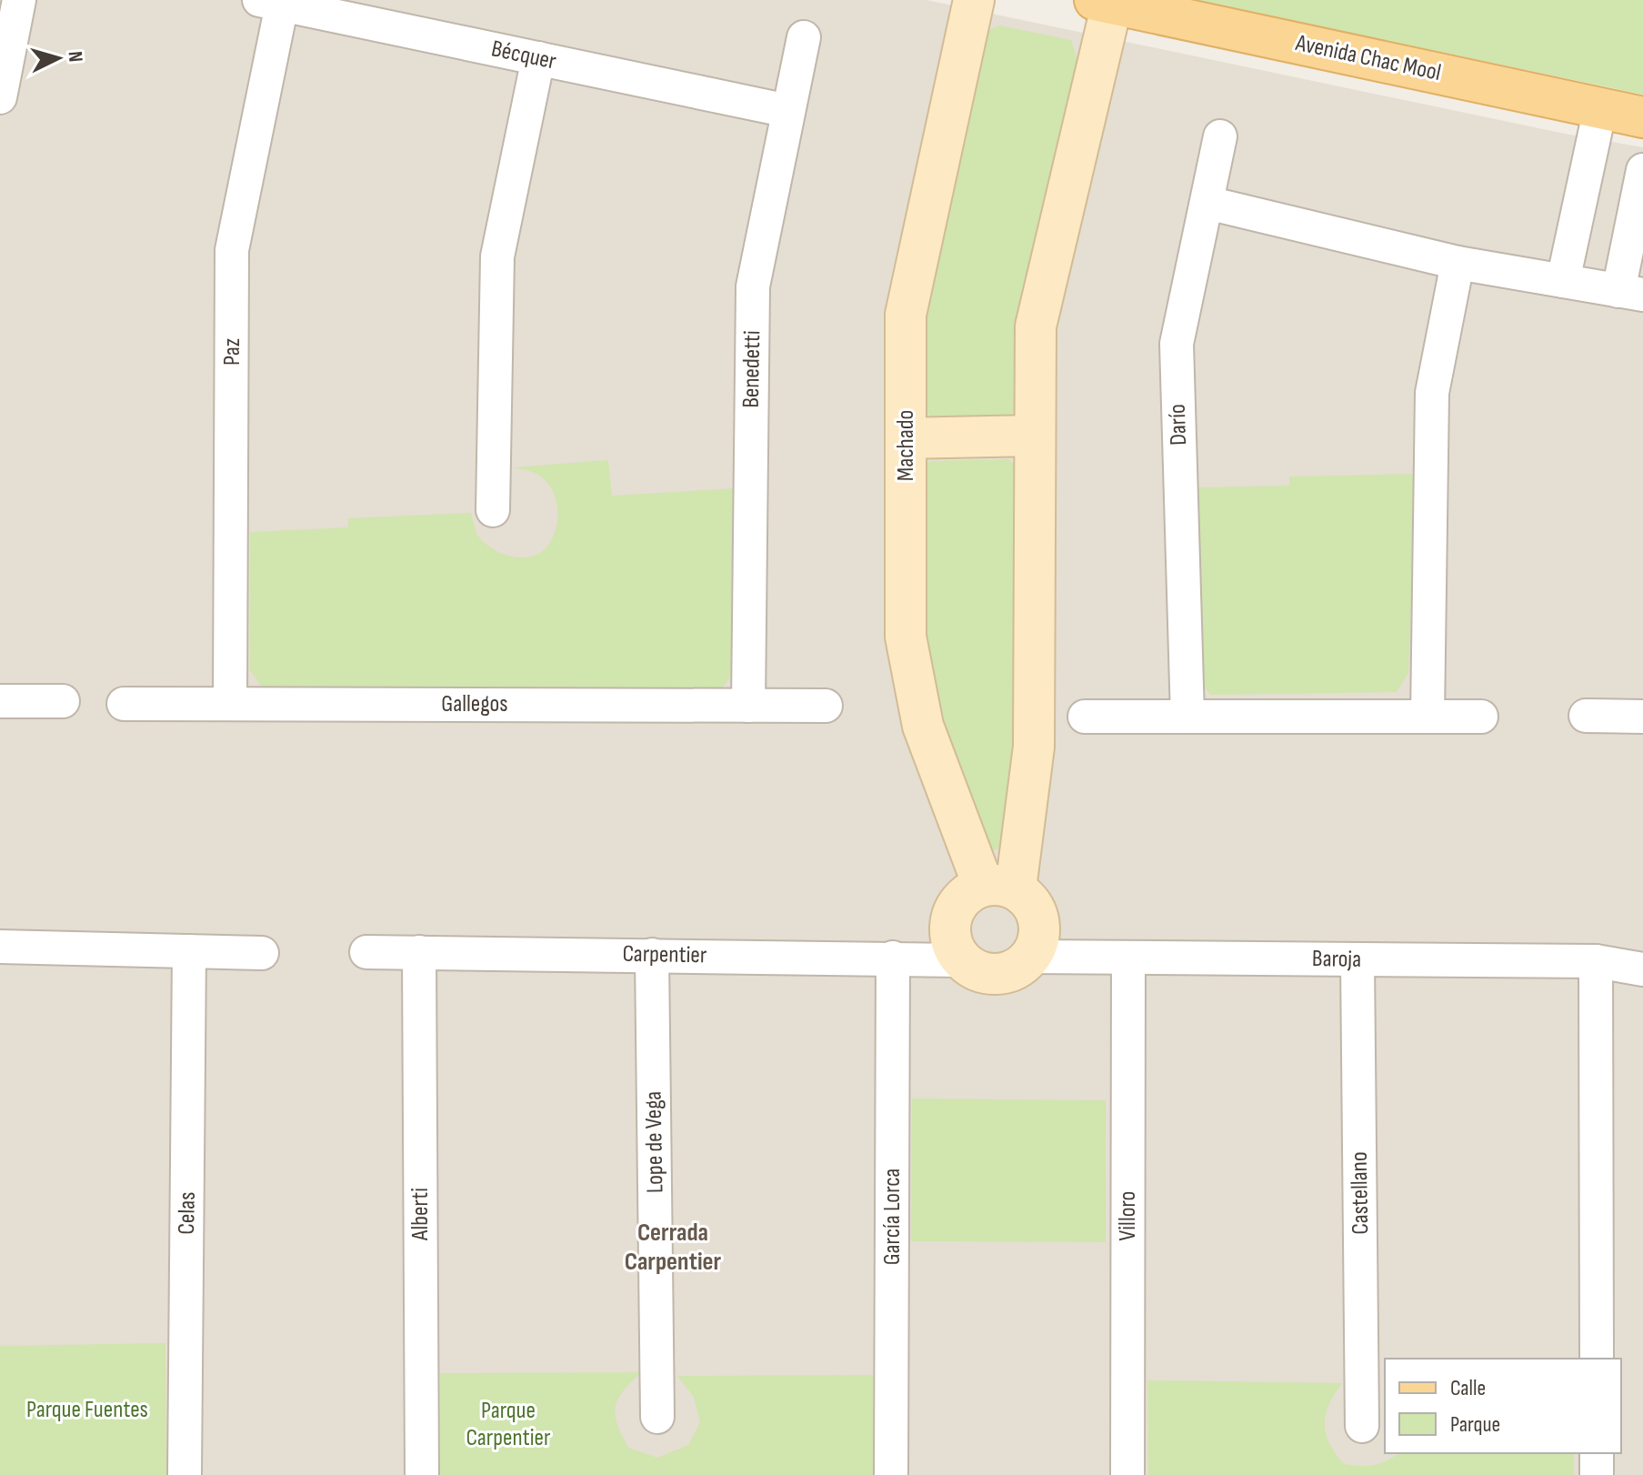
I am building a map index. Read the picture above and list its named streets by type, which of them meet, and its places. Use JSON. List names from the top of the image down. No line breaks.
{"streets":{"main road":["Avenida Chac Mool"],"street":["Bécquer","Paz","Benedetti","Darío","Machado","Gallegos","Carpentier","Baroja","Lope de Vega","Castellano","Celas","Alberti","Villoro","García Lorca"]},"crossings":[["Bécquer","Paz"],["Bécquer","Benedetti"],["Paz","Gallegos"],["Benedetti","Gallegos"],["Machado","Carpentier"],["Machado","Baroja"],["Carpentier","Baroja"],["Carpentier","Lope de Vega"],["Carpentier","Alberti"],["Carpentier","García Lorca"],["Baroja","Castellano"],["Baroja","Villoro"]],"districts":["Cerrada Carpentier"],"parks":["Parque Fuentes","Parque Carpentier"],"legend":["Calle","Parque"],"north":"right"}
